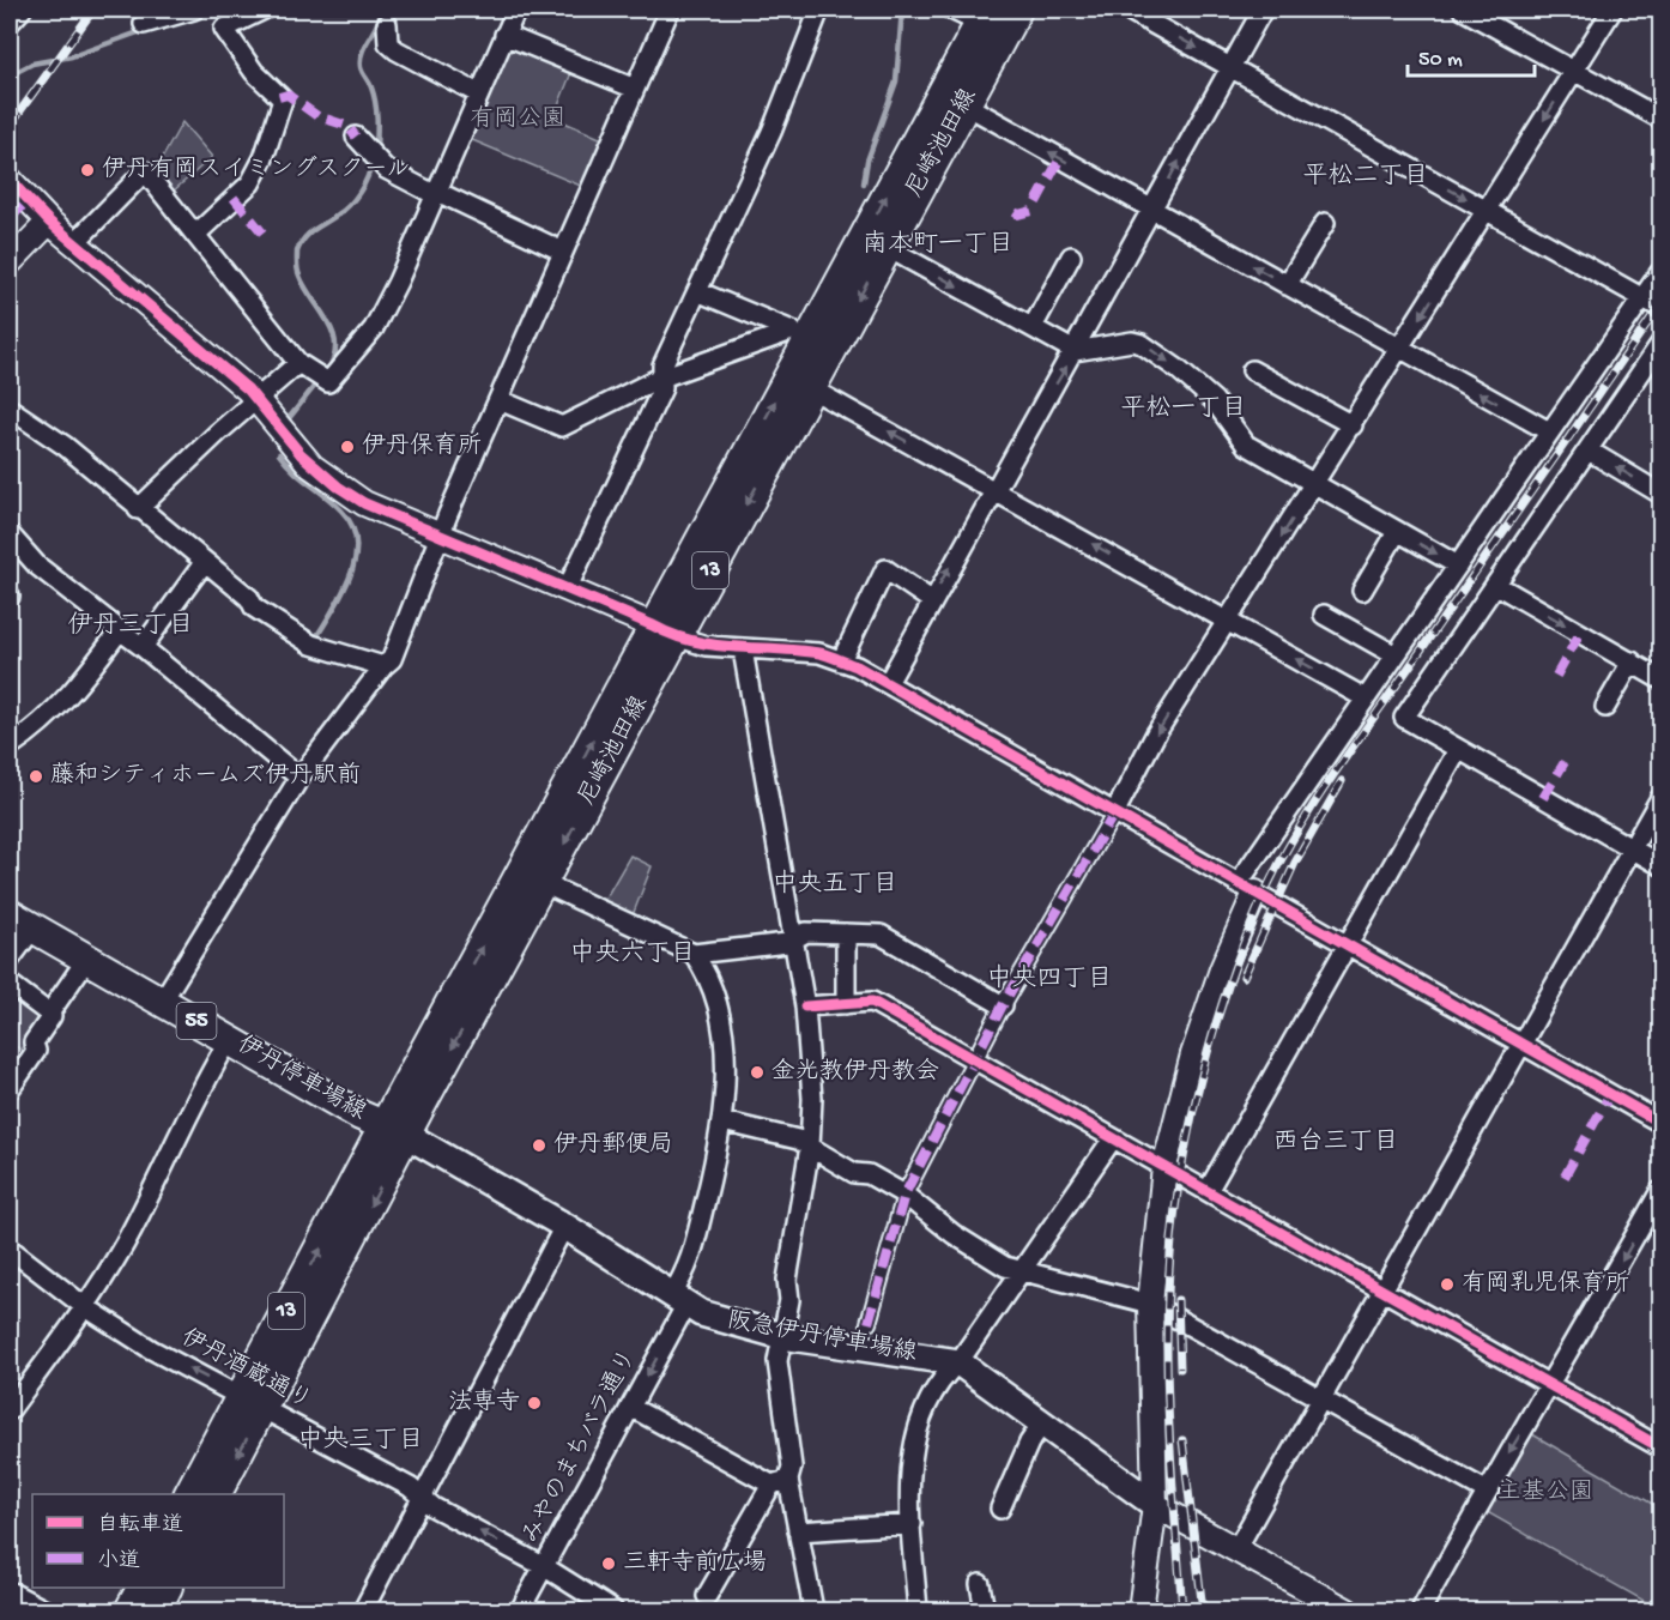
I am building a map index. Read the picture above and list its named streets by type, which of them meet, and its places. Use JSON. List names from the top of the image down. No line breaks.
{"streets":{"main road":["尼崎池田線","13","55","伊丹停車場線","阪急伊丹停車場線"],"street":["伊丹酒蔵通り","みやのまちバラ通り"]},"crossings":[["尼崎池田線","伊丹停車場線"],["尼崎池田線","阪急伊丹停車場線"],["尼崎池田線","伊丹酒蔵通り"],["伊丹停車場線","阪急伊丹停車場線"],["阪急伊丹停車場線","みやのまちバラ通り"],["伊丹酒蔵通り","みやのまちバラ通り"]],"one_way":["伊丹酒蔵通り"],"districts":["平松二丁目","南本町一丁目","平松一丁目","伊丹三丁目","中央五丁目","中央六丁目","中央四丁目","西台三丁目","中央三丁目"],"parks":["有岡公園","主基公園"],"places":["伊丹有岡スイミングスクール","伊丹保育所","藤和シティホームズ伊丹駅前","金光教伊丹教会","伊丹郵便局","有岡乳児保育所","法専寺","三軒寺前広場"],"legend":["自転車道","小道"],"scale_bar":"50 m"}
